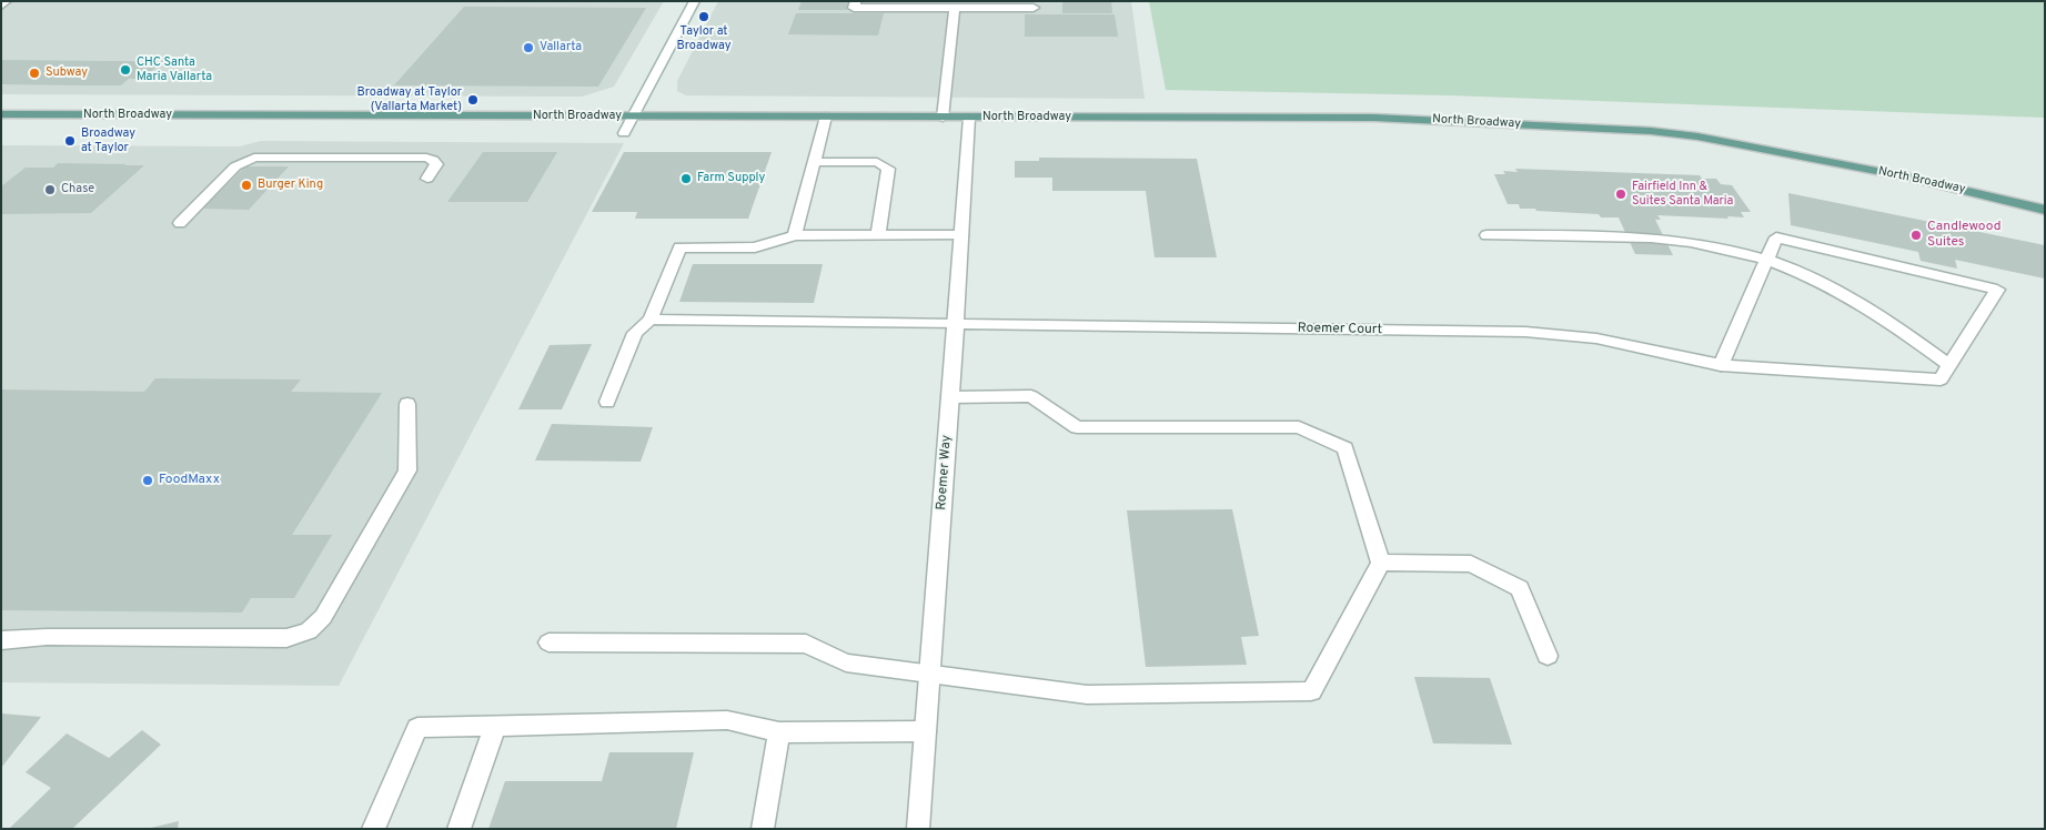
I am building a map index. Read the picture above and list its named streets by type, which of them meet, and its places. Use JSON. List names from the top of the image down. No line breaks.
{"streets":{"main road":["North Broadway"],"street":["Roemer Court","Roemer Way"]},"crossings":[["North Broadway","Roemer Way"],["Roemer Court","Roemer Way"]],"places":["Taylor at Broadway","Vallarta","CHC Santa Maria Vallarta","Subway","Broadway at Taylor (Vallarta Market)","Broadway at Taylor","Farm Supply","Burger King","Chase","Fairfield Inn & Suites Santa Maria","Candlewood Suites","FoodMaxx"]}
